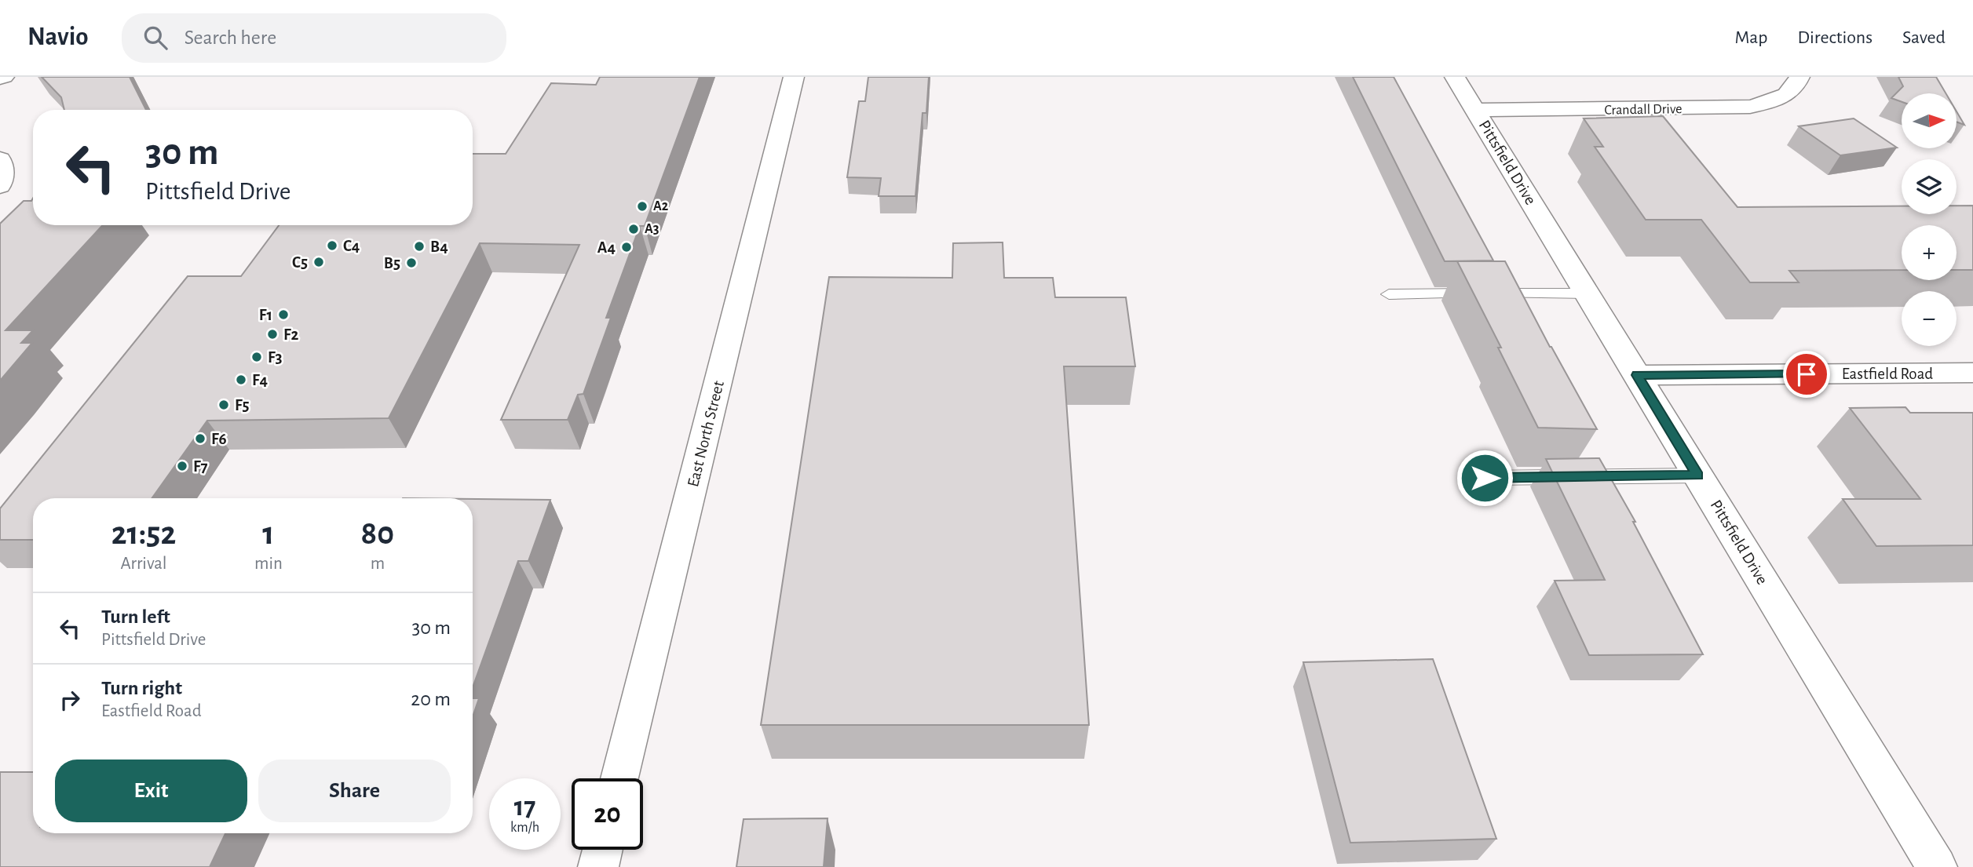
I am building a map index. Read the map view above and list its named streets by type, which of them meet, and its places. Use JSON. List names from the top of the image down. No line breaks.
{"streets":{"street":["Crandall Drive","Pittsfield Drive","Eastfield Road","East North Street"]},"crossings":[["Crandall Drive","Pittsfield Drive"],["Pittsfield Drive","Eastfield Road"]],"places":["A2","A3","C4","B4","A4","C5","B5","F1","F2","F3","F4","F5","F6","F7"],"north":"right","page":{"header":"Navio","search":"Search here","nav":["Map","Directions","Saved"],"map_buttons":["+","−"],"turn":["30 m","Pittsfield Drive"],"eta":["21:52","Arrival","1","min","80","m"],"list":[{"name":"Turn left","note":"Pittsfield Drive","value":"30 m"},{"name":"Turn right","note":"Eastfield Road","value":"20 m"}],"buttons":["Exit","Share"],"speed":"17 km/h","limit":"20"}}
